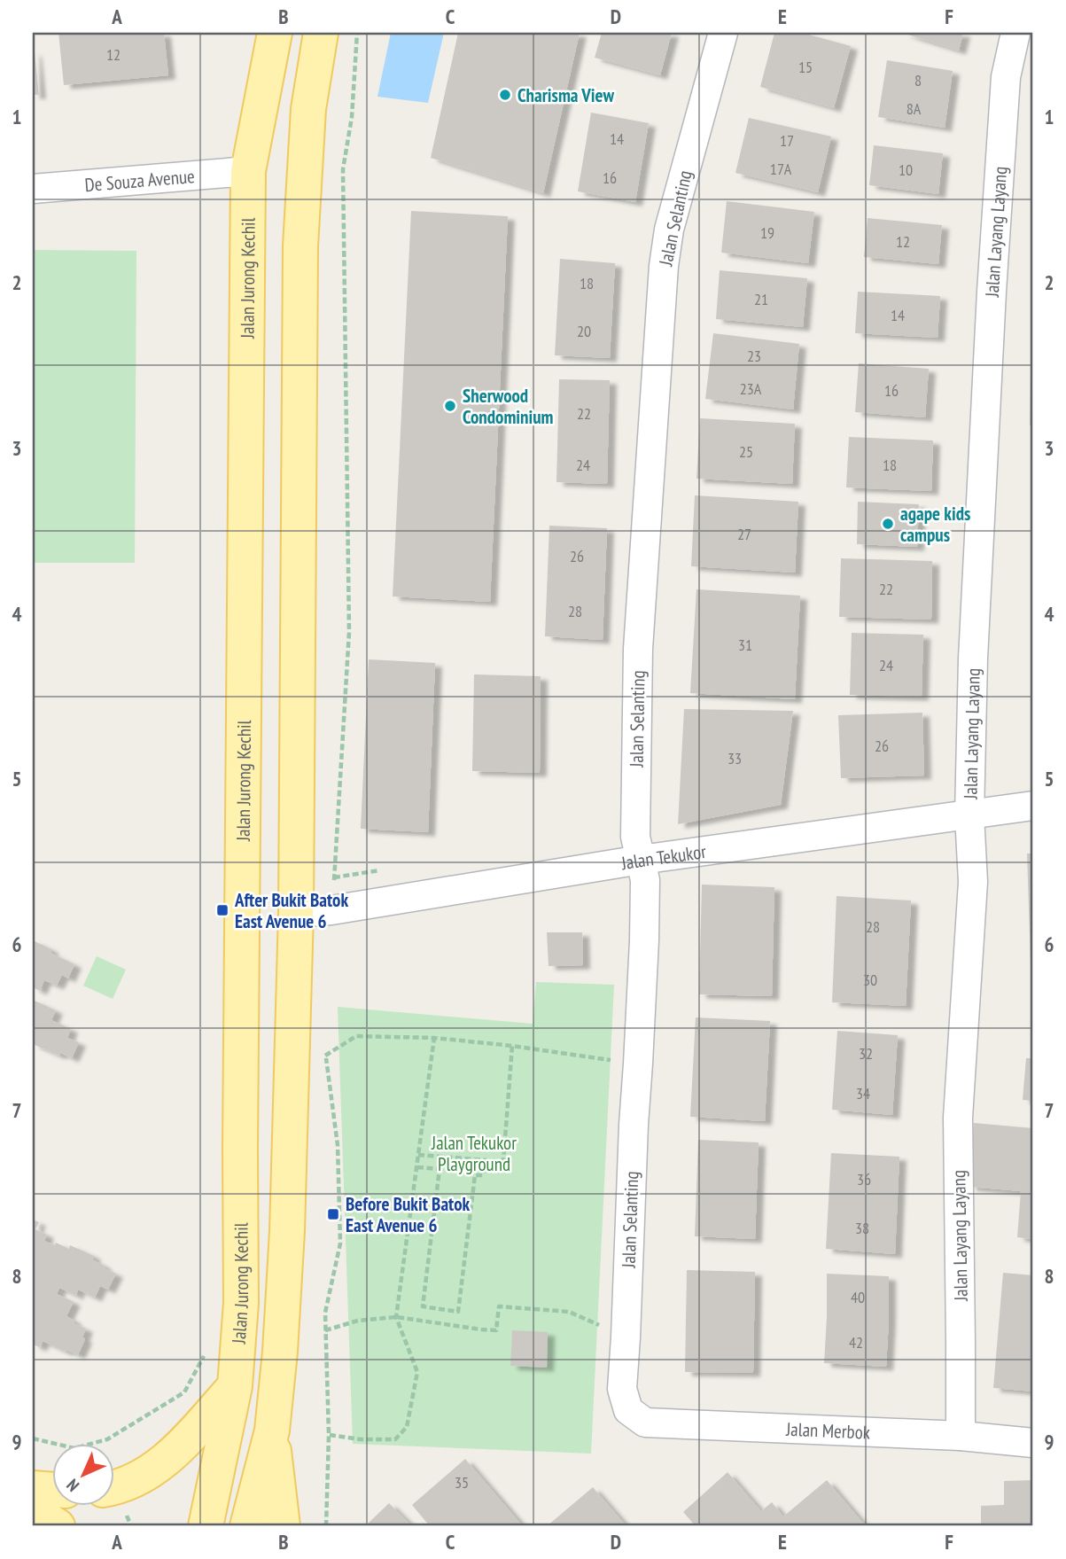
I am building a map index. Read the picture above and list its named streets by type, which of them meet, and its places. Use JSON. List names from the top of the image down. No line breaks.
{"streets":{"main road":["Jalan Jurong Kechil"],"street":["De Souza Avenue","Jalan Selanting","Jalan Layang Layang","Jalan Tekukor","Jalan Merbok"]},"crossings":[["De Souza Avenue","Jalan Jurong Kechil"],["Jalan Selanting","Jalan Tekukor"],["Jalan Selanting","Jalan Merbok"],["Jalan Layang Layang","Jalan Tekukor"],["Jalan Layang Layang","Jalan Merbok"]],"parks":["Jalan Tekukor Playground"],"places":{"other":["Charisma View","Sherwood Condominium","agape kids campus"],"transit":["After Bukit Batok East Avenue 6","Before Bukit Batok East Avenue 6"]},"house_numbers":["12","15","8","8A","14","17","17A","10","16","19","12","18","21","14","20","23","23A","16","22","25","24","18","27","26","22","28","31","24","26","33","28","30","32","34","36","38","40","42","35"],"north":"bottom left","grid":{"columns":["A","B","C","D","E","F"],"rows":["1","2","3","4","5","6","7","8","9"]}}
